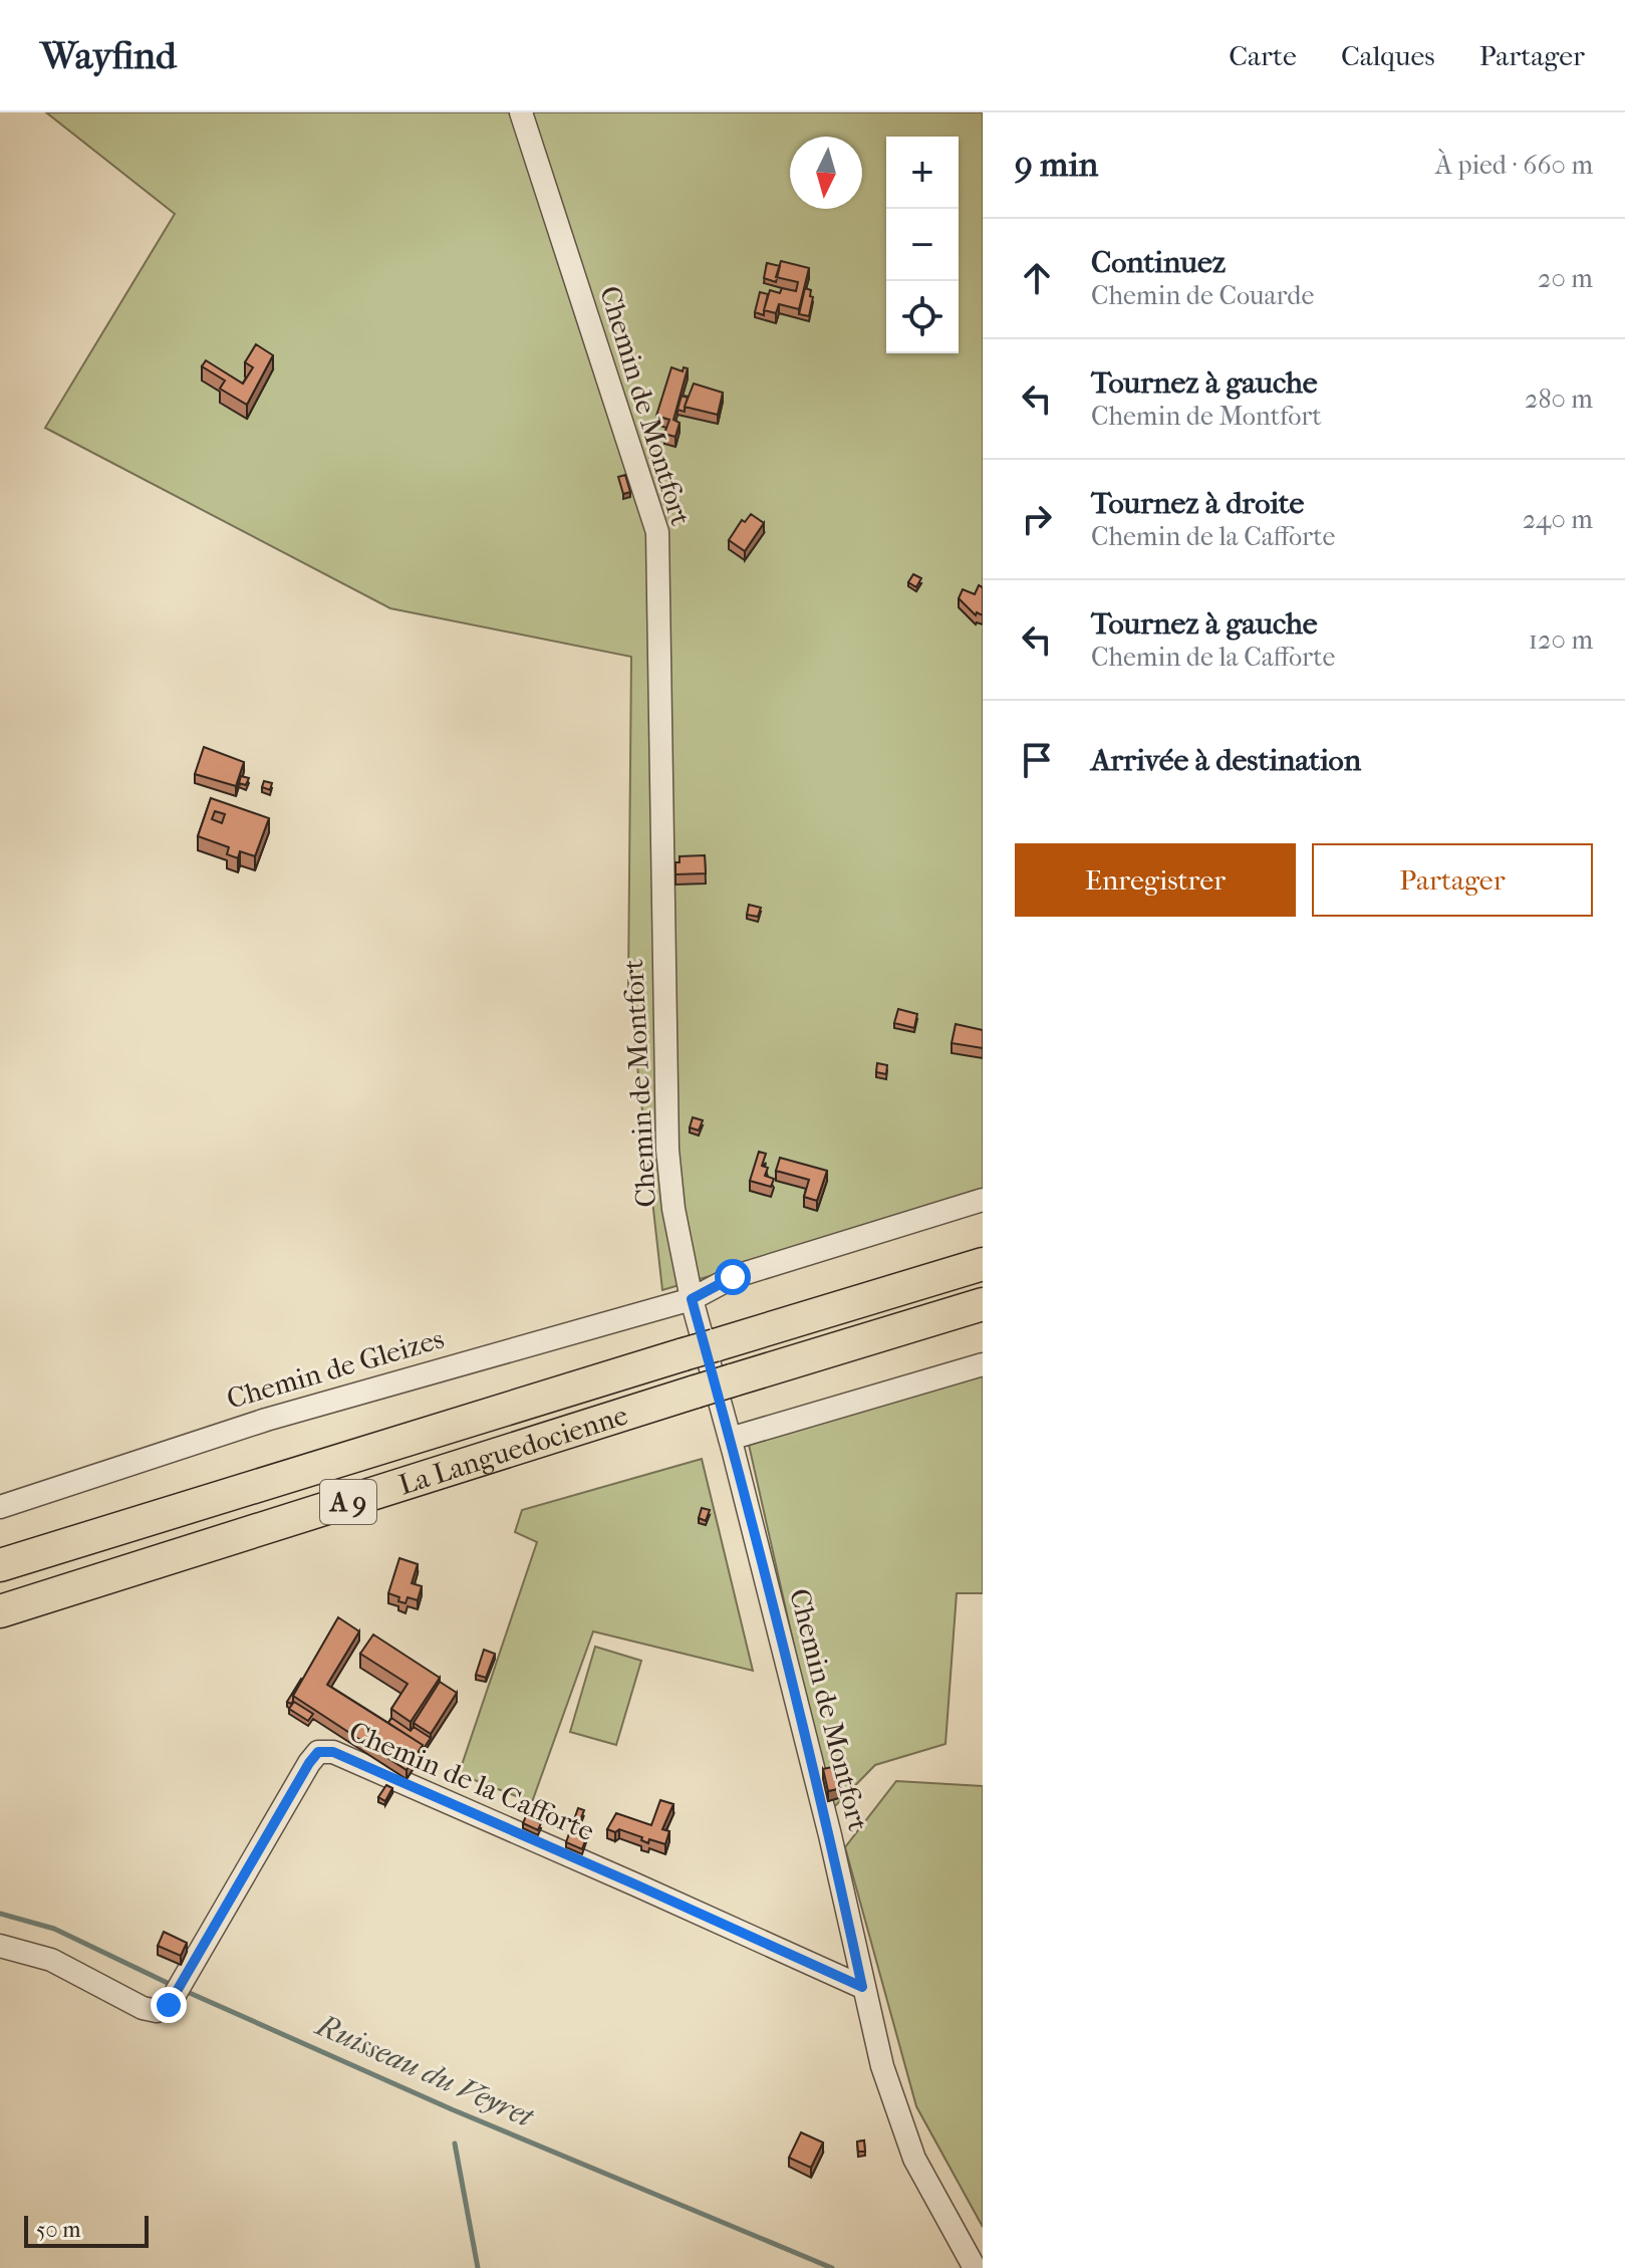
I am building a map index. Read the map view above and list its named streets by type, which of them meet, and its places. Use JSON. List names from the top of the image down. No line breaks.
{"streets":{"highway":["La Languedocienne","A 9"],"street":["Chemin de Montfort","Chemin de Gleizes","Chemin de la Cafforte"]},"crossings":[["Chemin de Montfort","Chemin de Gleizes"],["Chemin de Montfort","Chemin de la Cafforte"]],"water":["Ruisseau du Veyret"],"scale_bar":"50 m","north":"bottom","page":{"header":"Wayfind","nav":["Carte","Calques","Partager"],"heading":["9 min","À pied · 660 m"],"map_buttons":["+","−"],"list":[["Continuez","Chemin de Couarde","20 m"],["Tournez à gauche","Chemin de Montfort","280 m"],["Tournez à droite","Chemin de la Cafforte","240 m"],["Tournez à gauche","Chemin de la Cafforte","120 m"],"Arrivée à destination"],"buttons":["Enregistrer","Partager"],"scale":"50 m"}}
